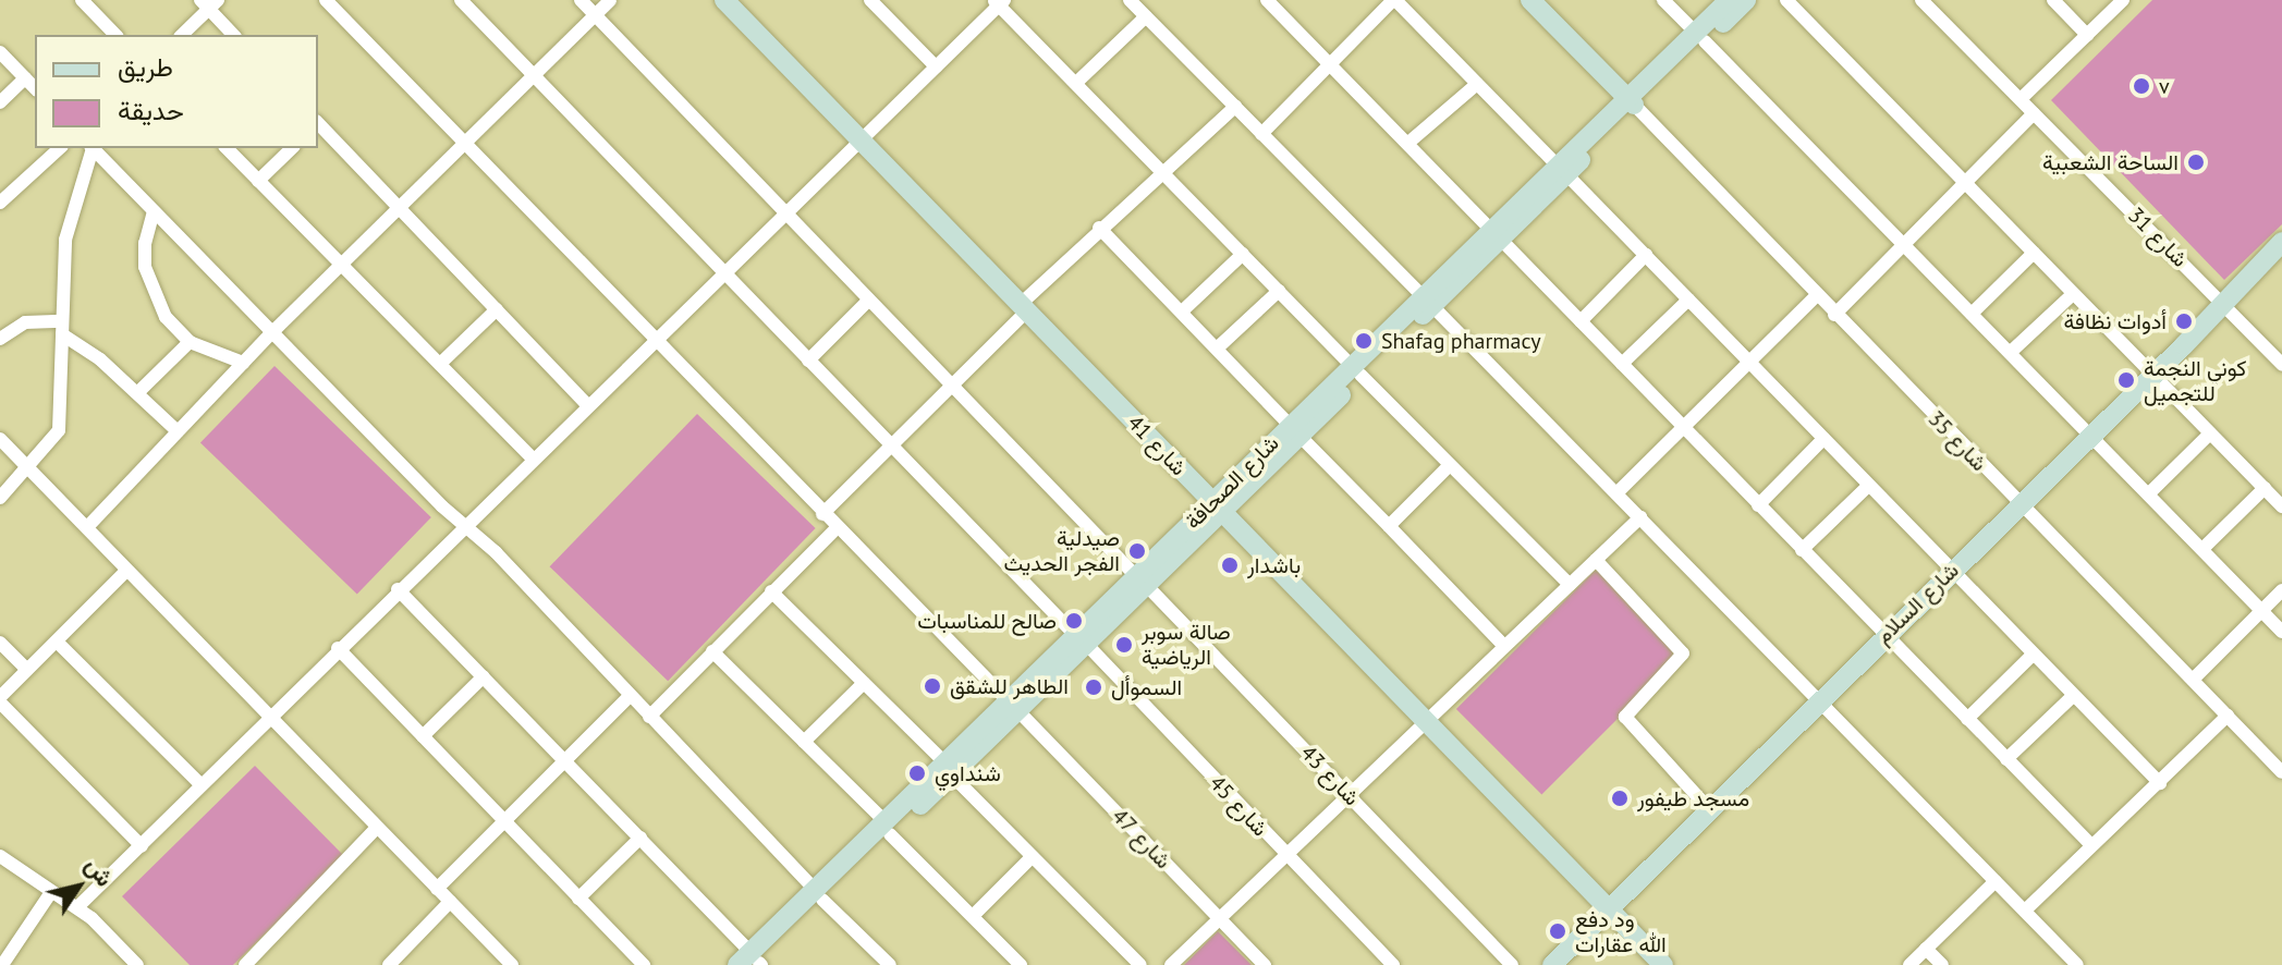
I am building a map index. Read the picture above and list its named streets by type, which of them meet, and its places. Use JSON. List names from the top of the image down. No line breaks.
{"streets":{"main road":["شارع 41","شارع الصحافة","شارع السلام"],"street":["شارع 31","شارع 35","شارع 43","شارع 45","شارع 47"]},"crossings":[["شارع 31","شارع السلام"],["شارع 35","شارع الصحافة"],["شارع 35","شارع السلام"],["شارع 41","شارع الصحافة"],["شارع 41","شارع السلام"],["شارع الصحافة","شارع 43"],["شارع الصحافة","شارع 45"],["شارع الصحافة","شارع 47"]],"places":["v","الساحة الشعبية","أدوات نظافة","Shafag pharmacy","كوني النجمة للتجميل","صيدلية الفجر الحديث","باشدار","صالح للمناسبات","صالة سوبر الرياضية","الطاهر للشقق","السموأل","شنداوي","مسجد طيفور","ود دفع الله عقارات"],"legend":["طريق","حديقة"],"north":"top right"}
